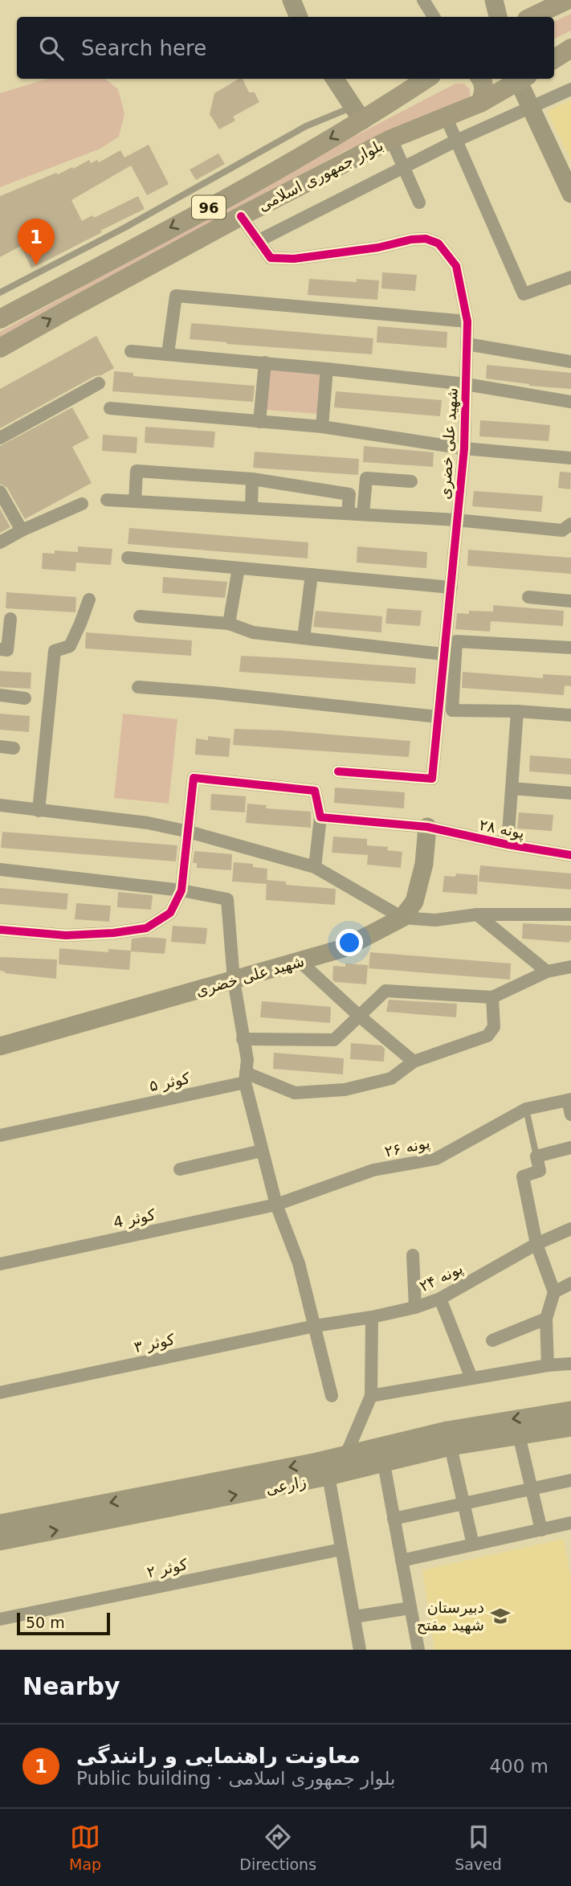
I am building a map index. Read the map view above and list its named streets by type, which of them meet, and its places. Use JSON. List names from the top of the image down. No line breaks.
{"streets":{"main road":["بلوار جمهوری اسلامی","96","شهید علی خضری","زارعی"],"street":["پونه ۲۸","کوثر ۵","پونه ۲۶","کوثر 4","پونه ۲۴","کوثر ۳","کوثر ۲"]},"crossings":[["بلوار جمهوری اسلامی","شهید علی خضری"],["پونه ۲۶","کوثر 4"],["پونه ۲۴","کوثر ۳"]],"places":{"school or university":["دبیرستان شهید مفتح"]},"scale_bar":"50 m","page":{"search":"Search here","pins":"1","scale":"50 m","heading":"Nearby","list":[{"mark":"1","name":"معاونت راهنمایی و رانندگی","note":"Public building · بلوار جمهوری اسلامی","value":"400 m"}],"nav":["Map","Directions","Saved"]}}
